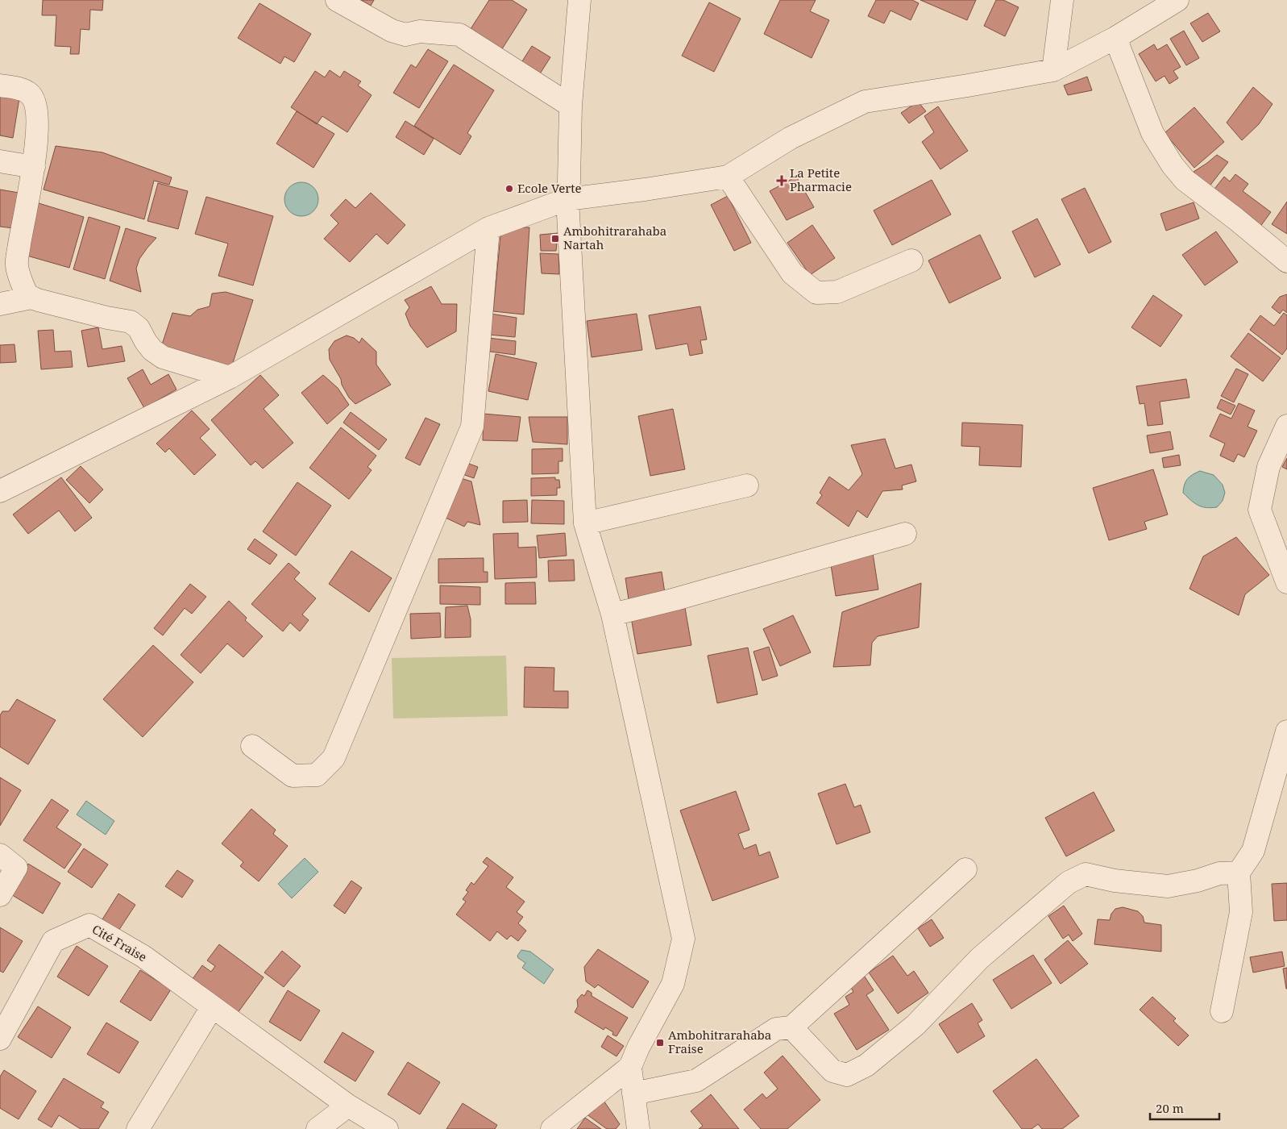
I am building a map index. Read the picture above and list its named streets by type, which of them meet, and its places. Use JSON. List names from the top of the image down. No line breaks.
{"streets":{"street":["Cité Fraise"]},"places":{"health":["La Petite Pharmacie"],"other":["Ecole Verte"],"transit":["Ambohitrarahaba Nartah","Ambohitrarahaba Fraise"]},"scale_bar":"20 m"}
